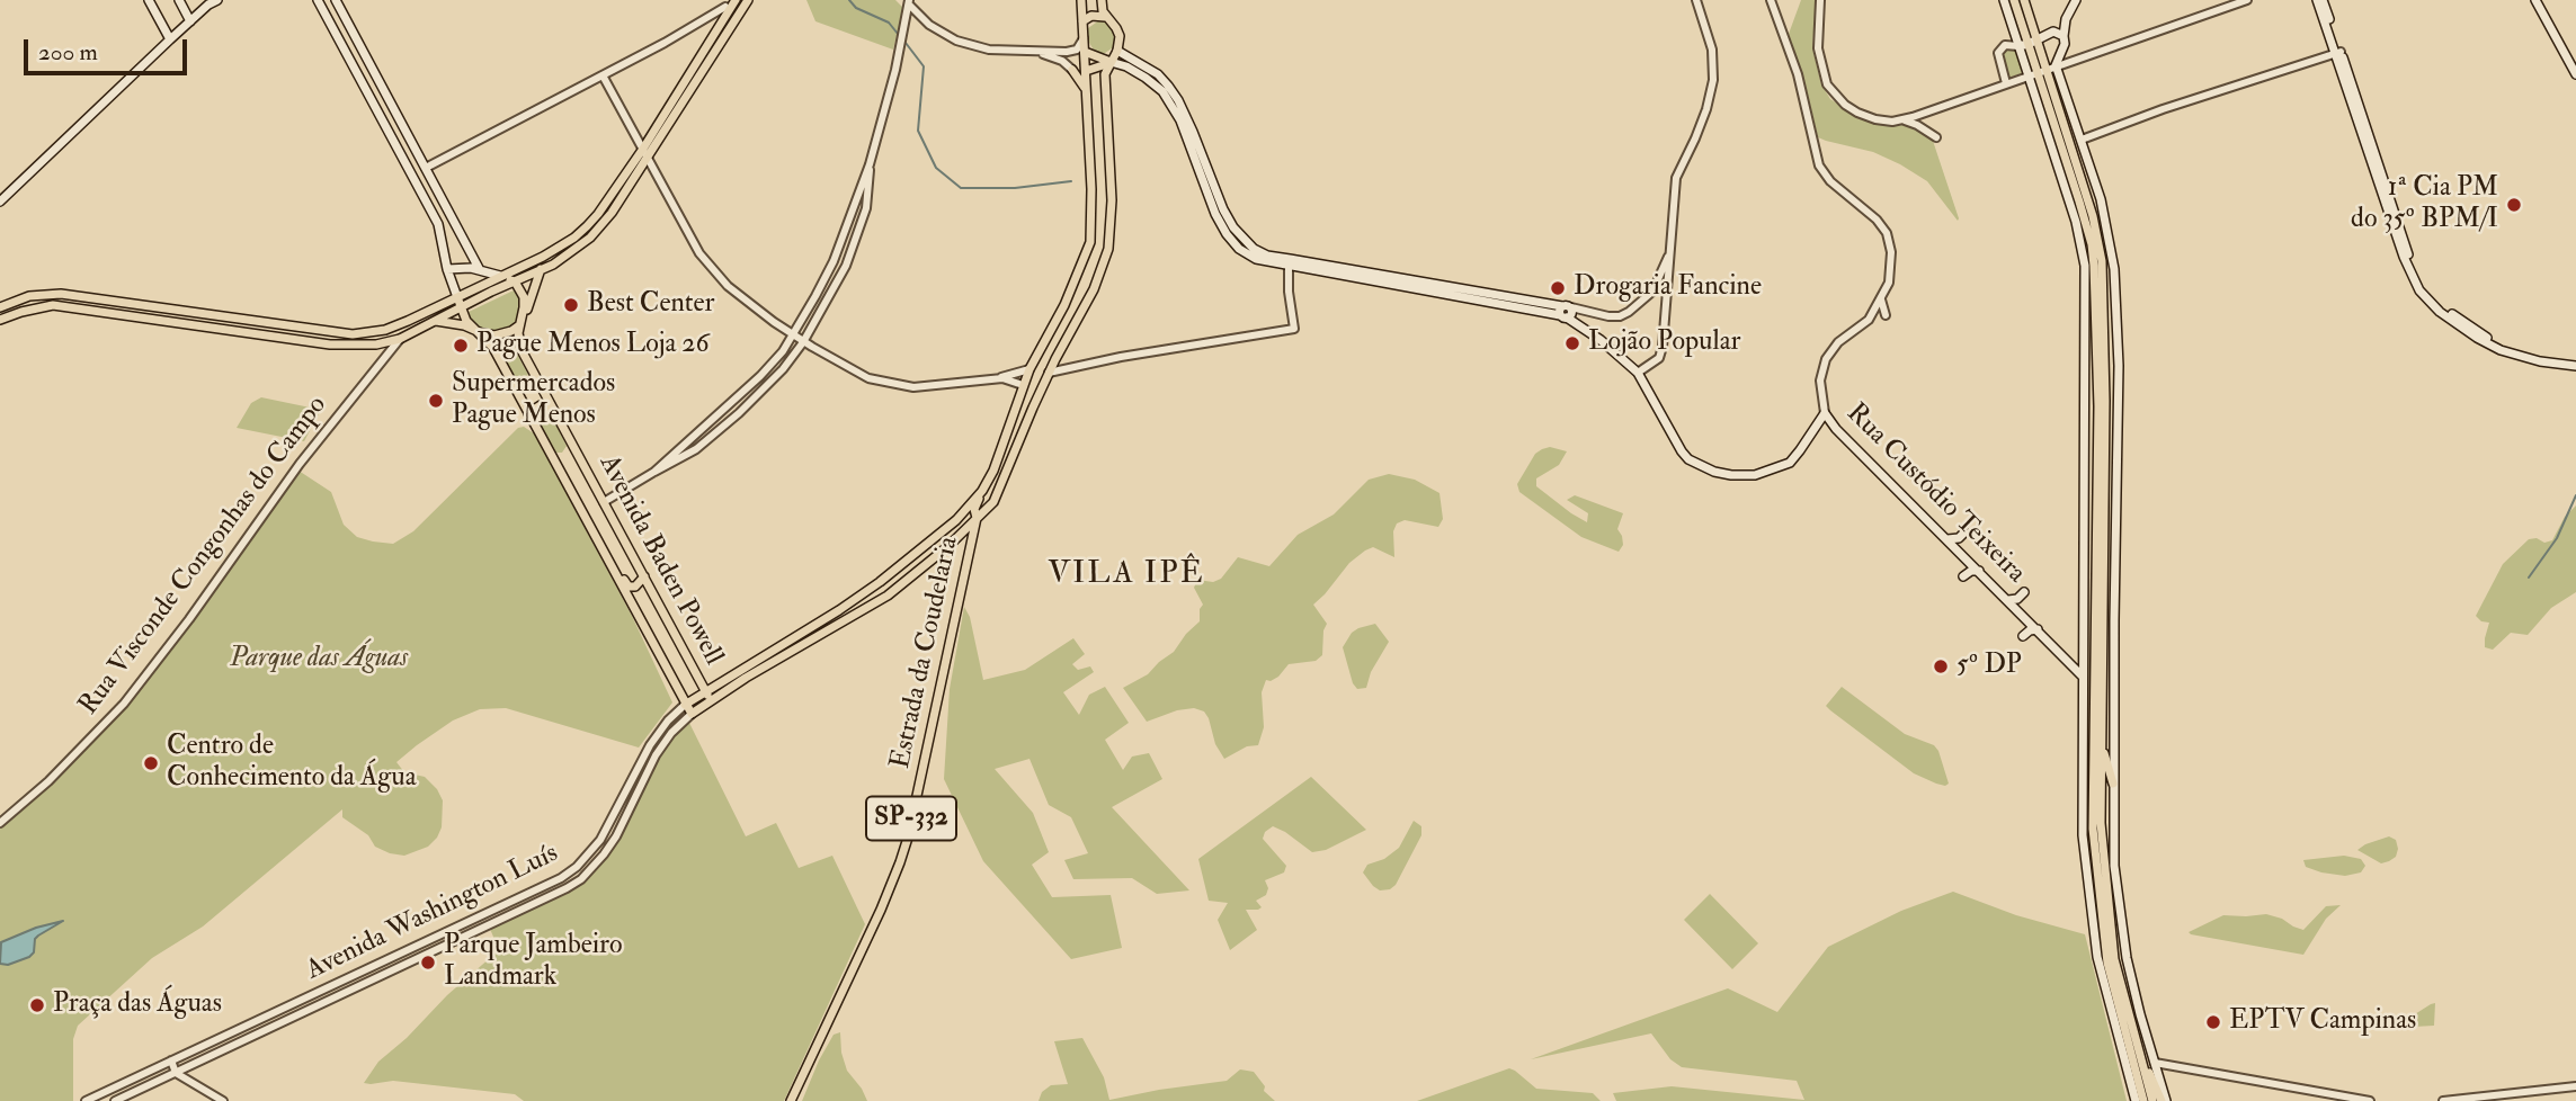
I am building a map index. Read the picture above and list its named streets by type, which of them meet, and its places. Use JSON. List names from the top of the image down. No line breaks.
{"streets":{"main road":["Rua Custódio Teixeira","Avenida Baden Powell","Estrada da Coudelaria","SP-332"],"street":["Rua Visconde Congonhas do Campo","Avenida Washington Luís"]},"crossings":[["Avenida Baden Powell","Avenida Washington Luís"]],"districts":["VILA IPÊ"],"parks":["Parque das Águas"],"places":["1ª Cia PM do 35º BPM/I","Drogaria Fancine","Best Center","Lojão Popular","Pague Menos Loja 26","Supermercados Pague Menos","5º DP","Centro de Conhecimento da Água","Parque Jambeiro Landmark","Praça das Águas","EPTV Campinas"],"scale_bar":"200 m"}
